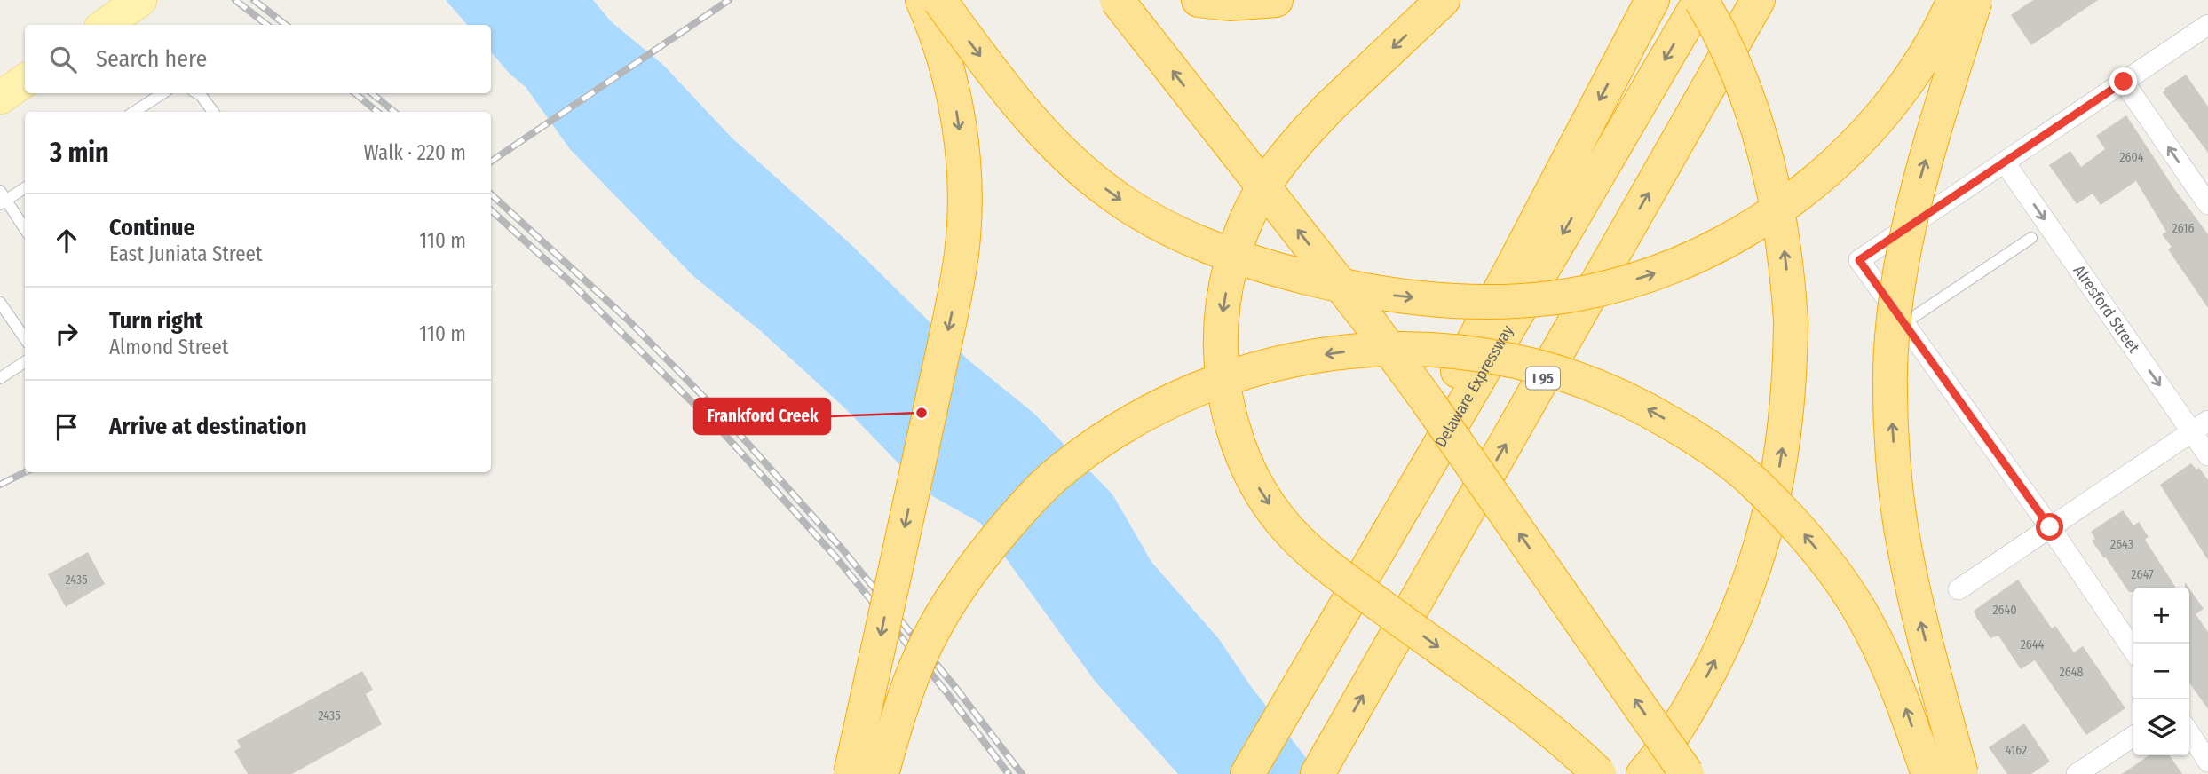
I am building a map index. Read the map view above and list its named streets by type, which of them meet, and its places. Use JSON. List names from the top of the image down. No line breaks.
{"streets":{"highway":["I 95","Delaware Expressway"],"street":["Alresford Street"]},"places":["Frankford Creek"],"house_numbers":["2604","2616","2643","2647","2435","2640","2644","2648","2435","4162"],"page":{"search":"Search here","heading":["3 min","Walk · 220 m"],"list":[["Continue","East Juniata Street","110 m"],["Turn right","Almond Street","110 m"],"Arrive at destination"],"map_buttons":["+","−"]}}
